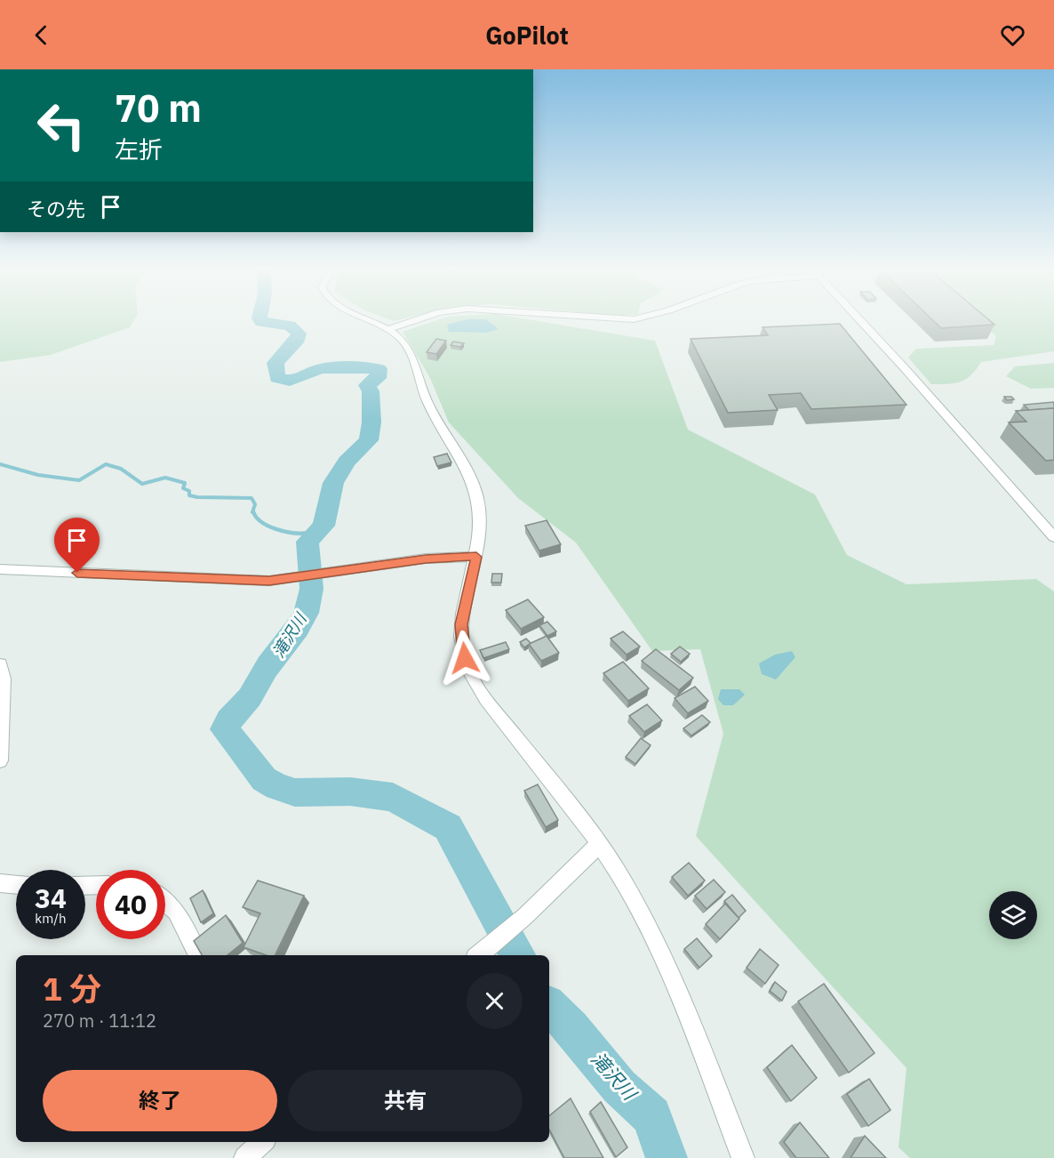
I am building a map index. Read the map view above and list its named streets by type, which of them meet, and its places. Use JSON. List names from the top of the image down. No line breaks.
{"water":["滝沢川"],"page":{"header":"GoPilot","turn":["70 m","左折"],"then":"その先","speed":"34 km/h","limit":"40","heading":["1 分","270 m · 11:12"],"buttons":["終了","共有"]}}
